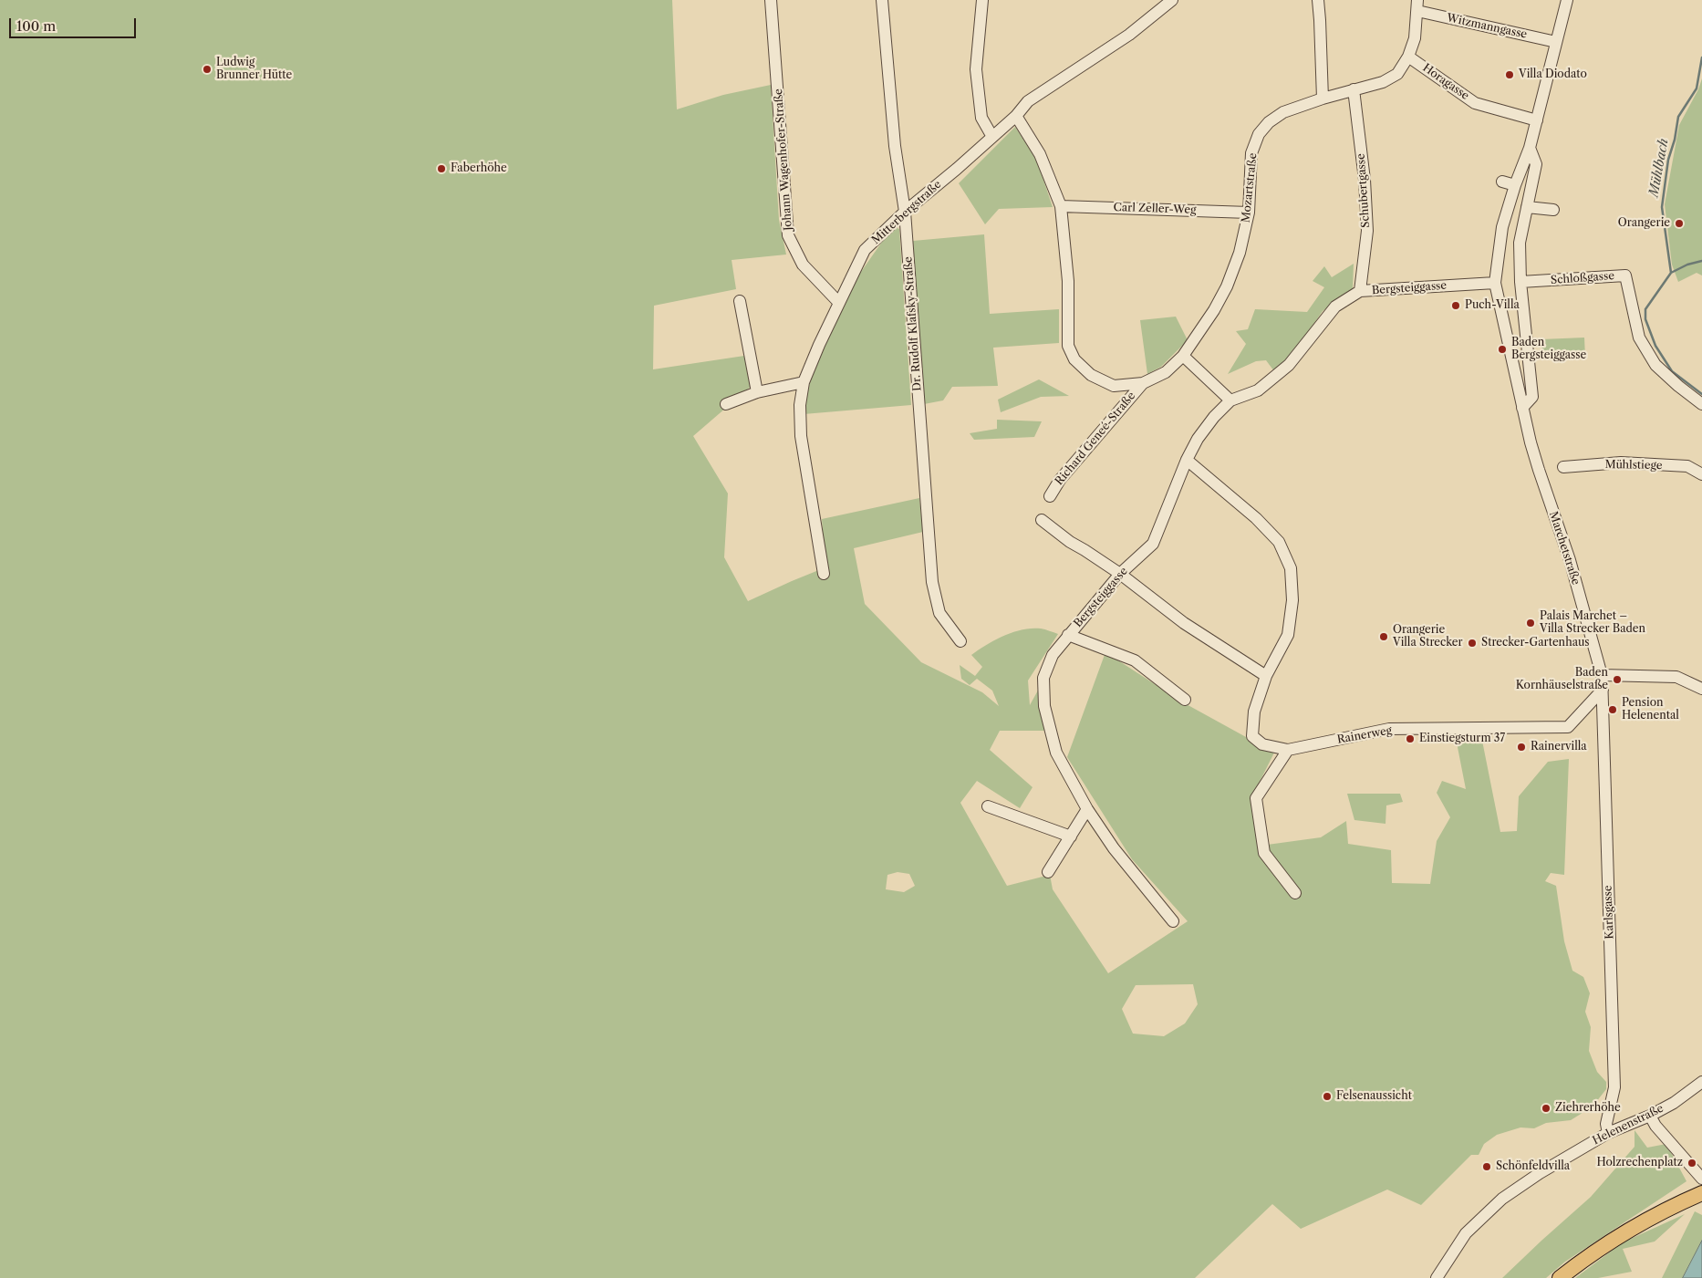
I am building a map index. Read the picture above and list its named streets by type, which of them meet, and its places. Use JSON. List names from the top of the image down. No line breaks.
{"streets":{"street":["Witzmanngasse","Horagasse","Johann Wagenhofer-Straße","Mozartstraße","Schubertgasse","Carl Zeller-Weg","Mitterbergstraße","Schloßgasse","Bergsteiggasse","Dr. Rudolf Klafsky-Straße","Richard Geneé-Straße","Mühlstiege","Marchetstraße","Rainerweg","Karlsgasse","Helenenstraße"]},"crossings":[["Witzmanngasse","Mozartstraße"],["Witzmanngasse","Marchetstraße"],["Horagasse","Mozartstraße"],["Horagasse","Marchetstraße"],["Johann Wagenhofer-Straße","Mitterbergstraße"],["Mozartstraße","Schubertgasse"],["Mozartstraße","Carl Zeller-Weg"],["Mozartstraße","Richard Geneé-Straße"],["Schubertgasse","Bergsteiggasse"],["Mitterbergstraße","Dr. Rudolf Klafsky-Straße"],["Schloßgasse","Marchetstraße"],["Bergsteiggasse","Marchetstraße"],["Marchetstraße","Rainerweg"],["Marchetstraße","Karlsgasse"],["Rainerweg","Karlsgasse"],["Karlsgasse","Helenenstraße"]],"water":["Mühlbach"],"places":["Ludwig Brunner Hütte","Villa Diodato","Faberhöhe","Orangerie","Puch-Villa","Baden Bergsteiggasse","Palais Marchet – Villa Strecker Baden","Orangerie Villa Strecker","Strecker-Gartenhaus","Baden Kornhäuselstraße","Pension Helenental","Einstiegsturm 37","Rainervilla","Felsenaussicht","Ziehrerhöhe","Holzrechenplatz","Schönfeldvilla"],"scale_bar":"100 m"}
